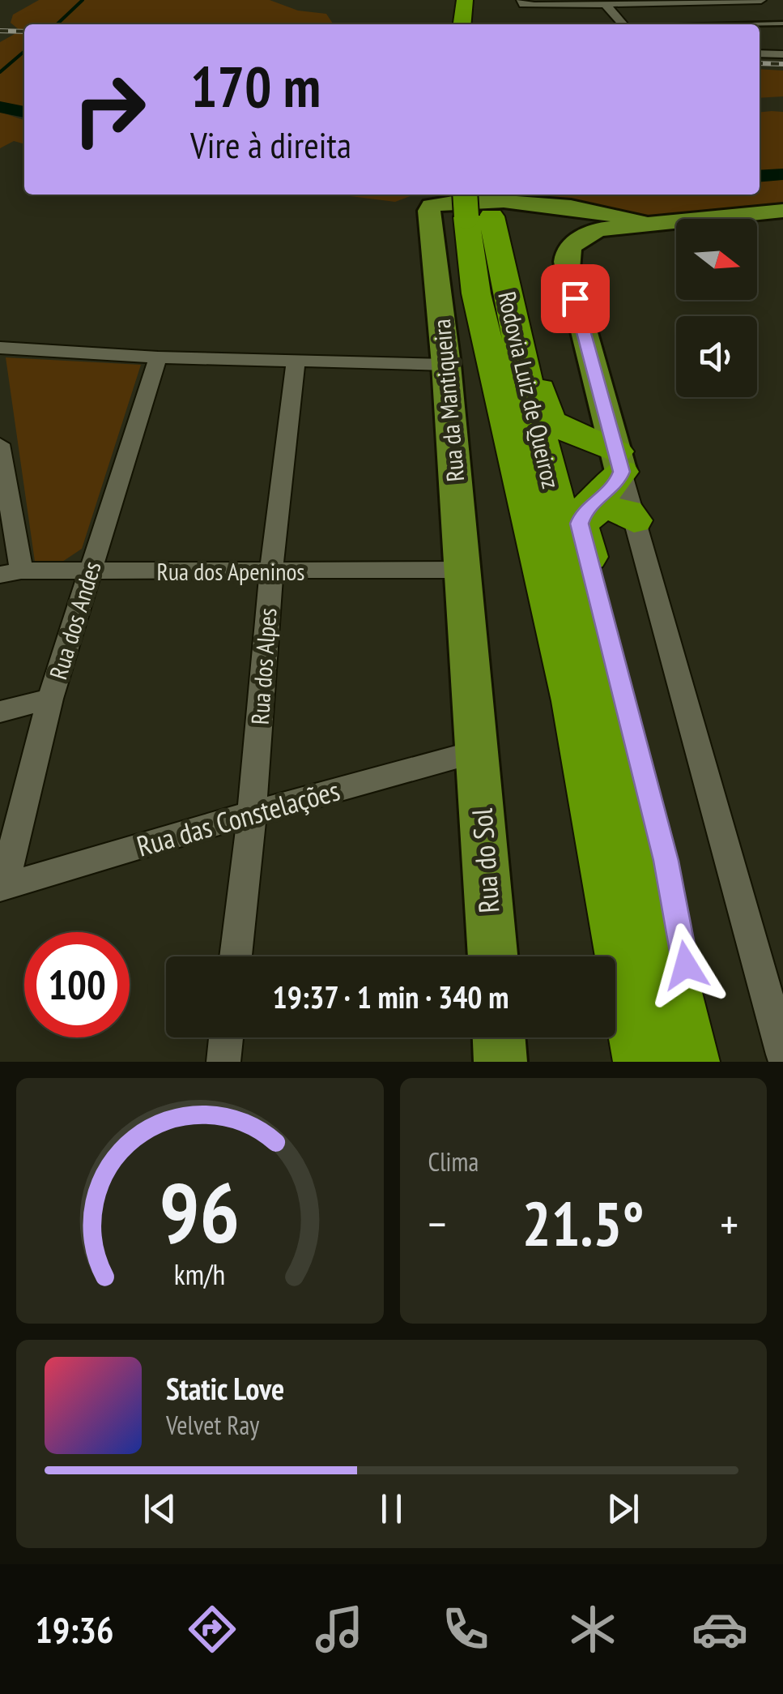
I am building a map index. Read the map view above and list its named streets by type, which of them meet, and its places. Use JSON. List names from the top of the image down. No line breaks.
{"streets":{"highway":["Rodovia Luiz de Queiroz"],"main road":["Rua da Mantiqueira","Rua do Sol"],"street":["Rua dos Apeninos","Rua dos Andes","Rua dos Alpes","Rua das Constelações"]},"crossings":[["Rua da Mantiqueira","Rua dos Apeninos"],["Rua da Mantiqueira","Rua das Constelações"],["Rua da Mantiqueira","Rua do Sol"],["Rua dos Apeninos","Rua dos Andes"],["Rua dos Apeninos","Rua dos Alpes"],["Rua dos Andes","Rua das Constelações"],["Rua dos Alpes","Rua das Constelações"],["Rua das Constelações","Rua do Sol"]],"north":"right","page":{"turn":["170 m","Vire à direita"],"limit":"100","trip":"19:37 · 1 min · 340 m","tile":"Clima","heat":["−","21.5°","+"],"song":["Static Love","Velvet Ray"],"tabs":"19:36","gauge":["96","km/h"]}}
